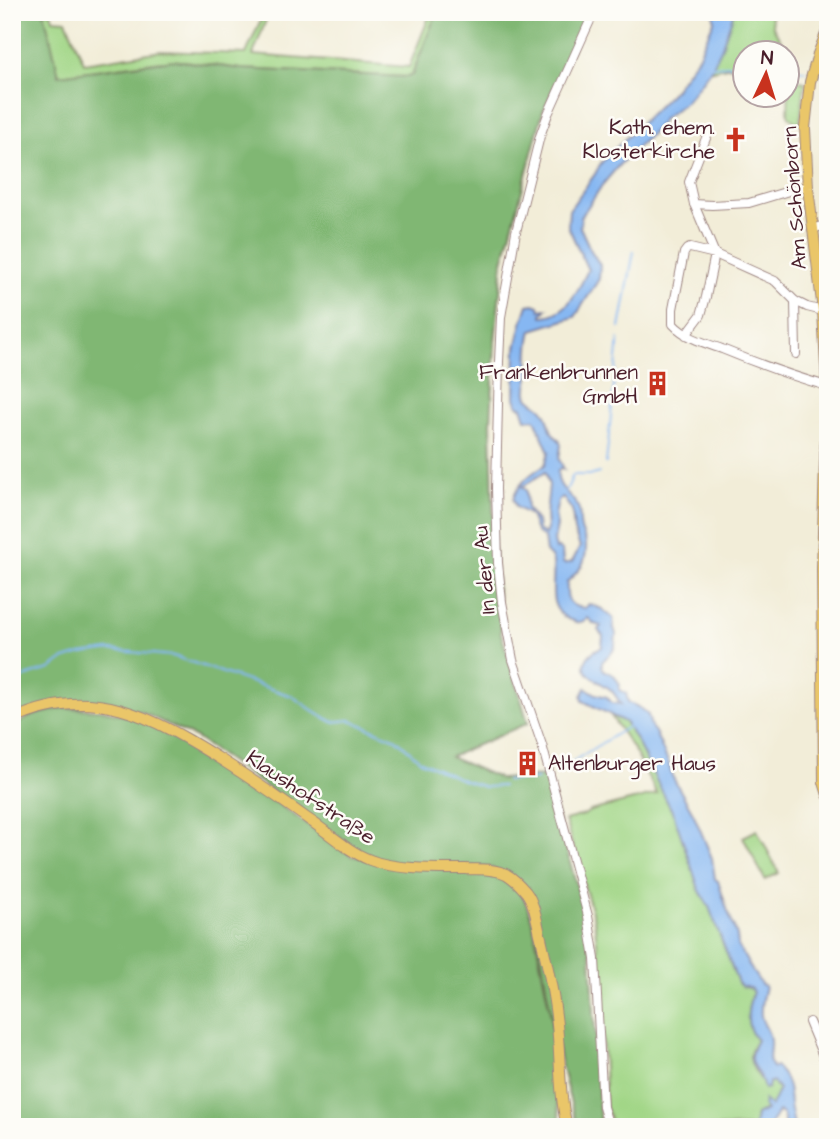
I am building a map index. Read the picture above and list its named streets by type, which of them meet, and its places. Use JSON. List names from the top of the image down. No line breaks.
{"streets":{"main road":["Am Schönborn","Klaushofstraße"],"street":["In der Au"]},"places":{"church":["Kath. ehem. Klosterkirche"],"building":["Frankenbrunnen GmbH","Altenburger Haus"]},"north":"top"}
